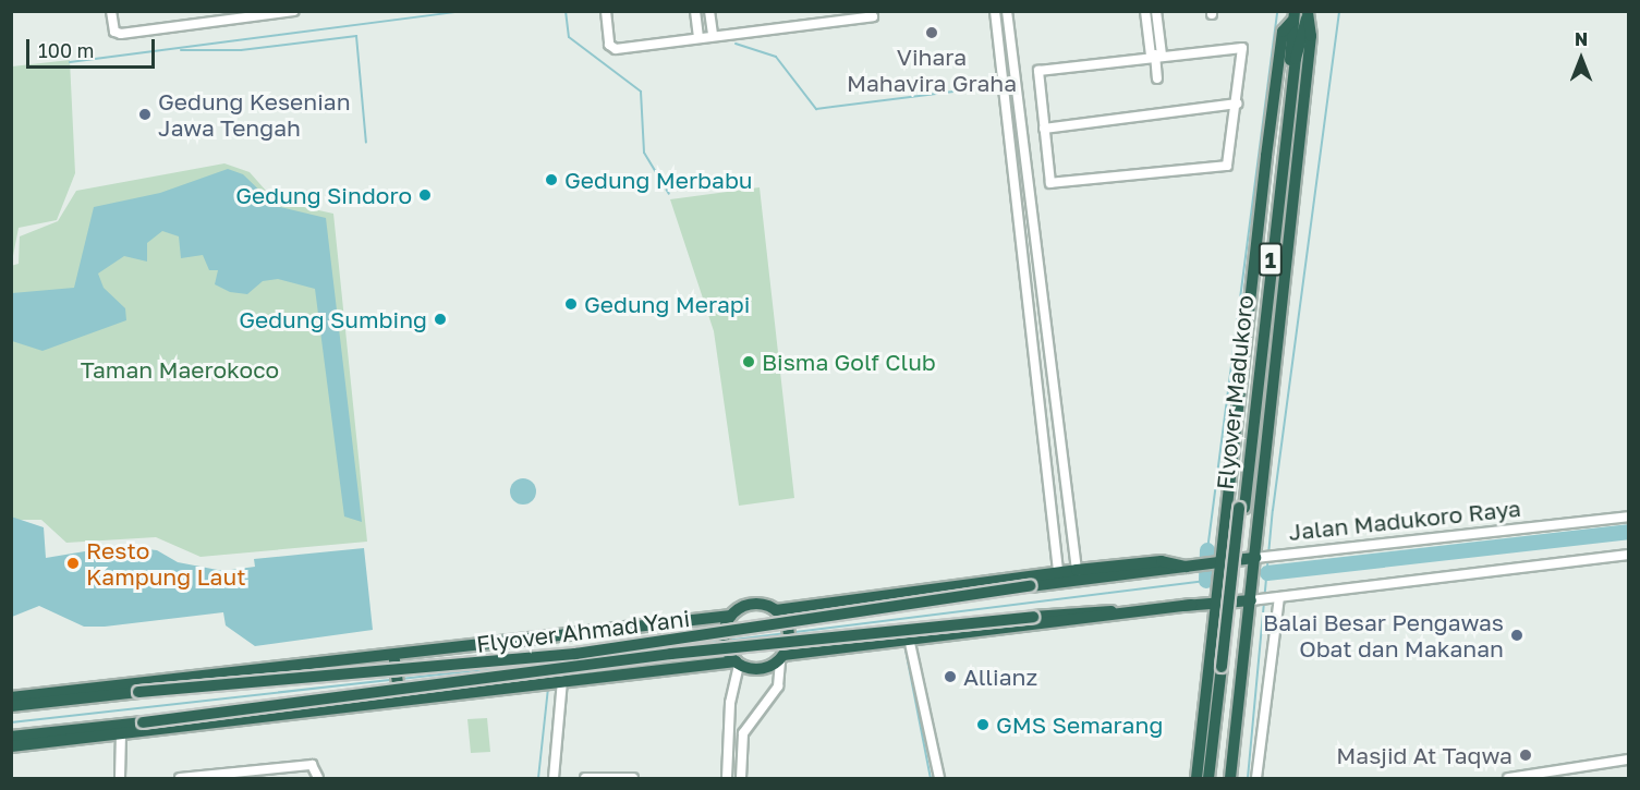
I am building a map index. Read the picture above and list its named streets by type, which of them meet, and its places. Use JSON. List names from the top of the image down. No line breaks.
{"streets":{"highway":["1","Flyover Madukoro","Jalan Madukoro Raya","Flyover Ahmad Yani"]},"crossings":[["Jalan Madukoro Raya","Flyover Ahmad Yani"]],"parks":["Taman Maerokoco"],"places":["Vihara Mahavira Graha","Gedung Kesenian Jawa Tengah","Gedung Merbabu","Gedung Sindoro","Gedung Merapi","Gedung Sumbing","Bisma Golf Club","Resto Kampung Laut","Balai Besar Pengawas Obat dan Makanan","Allianz","GMS Semarang","Masjid At Taqwa"],"scale_bar":"100 m","north":"top"}
